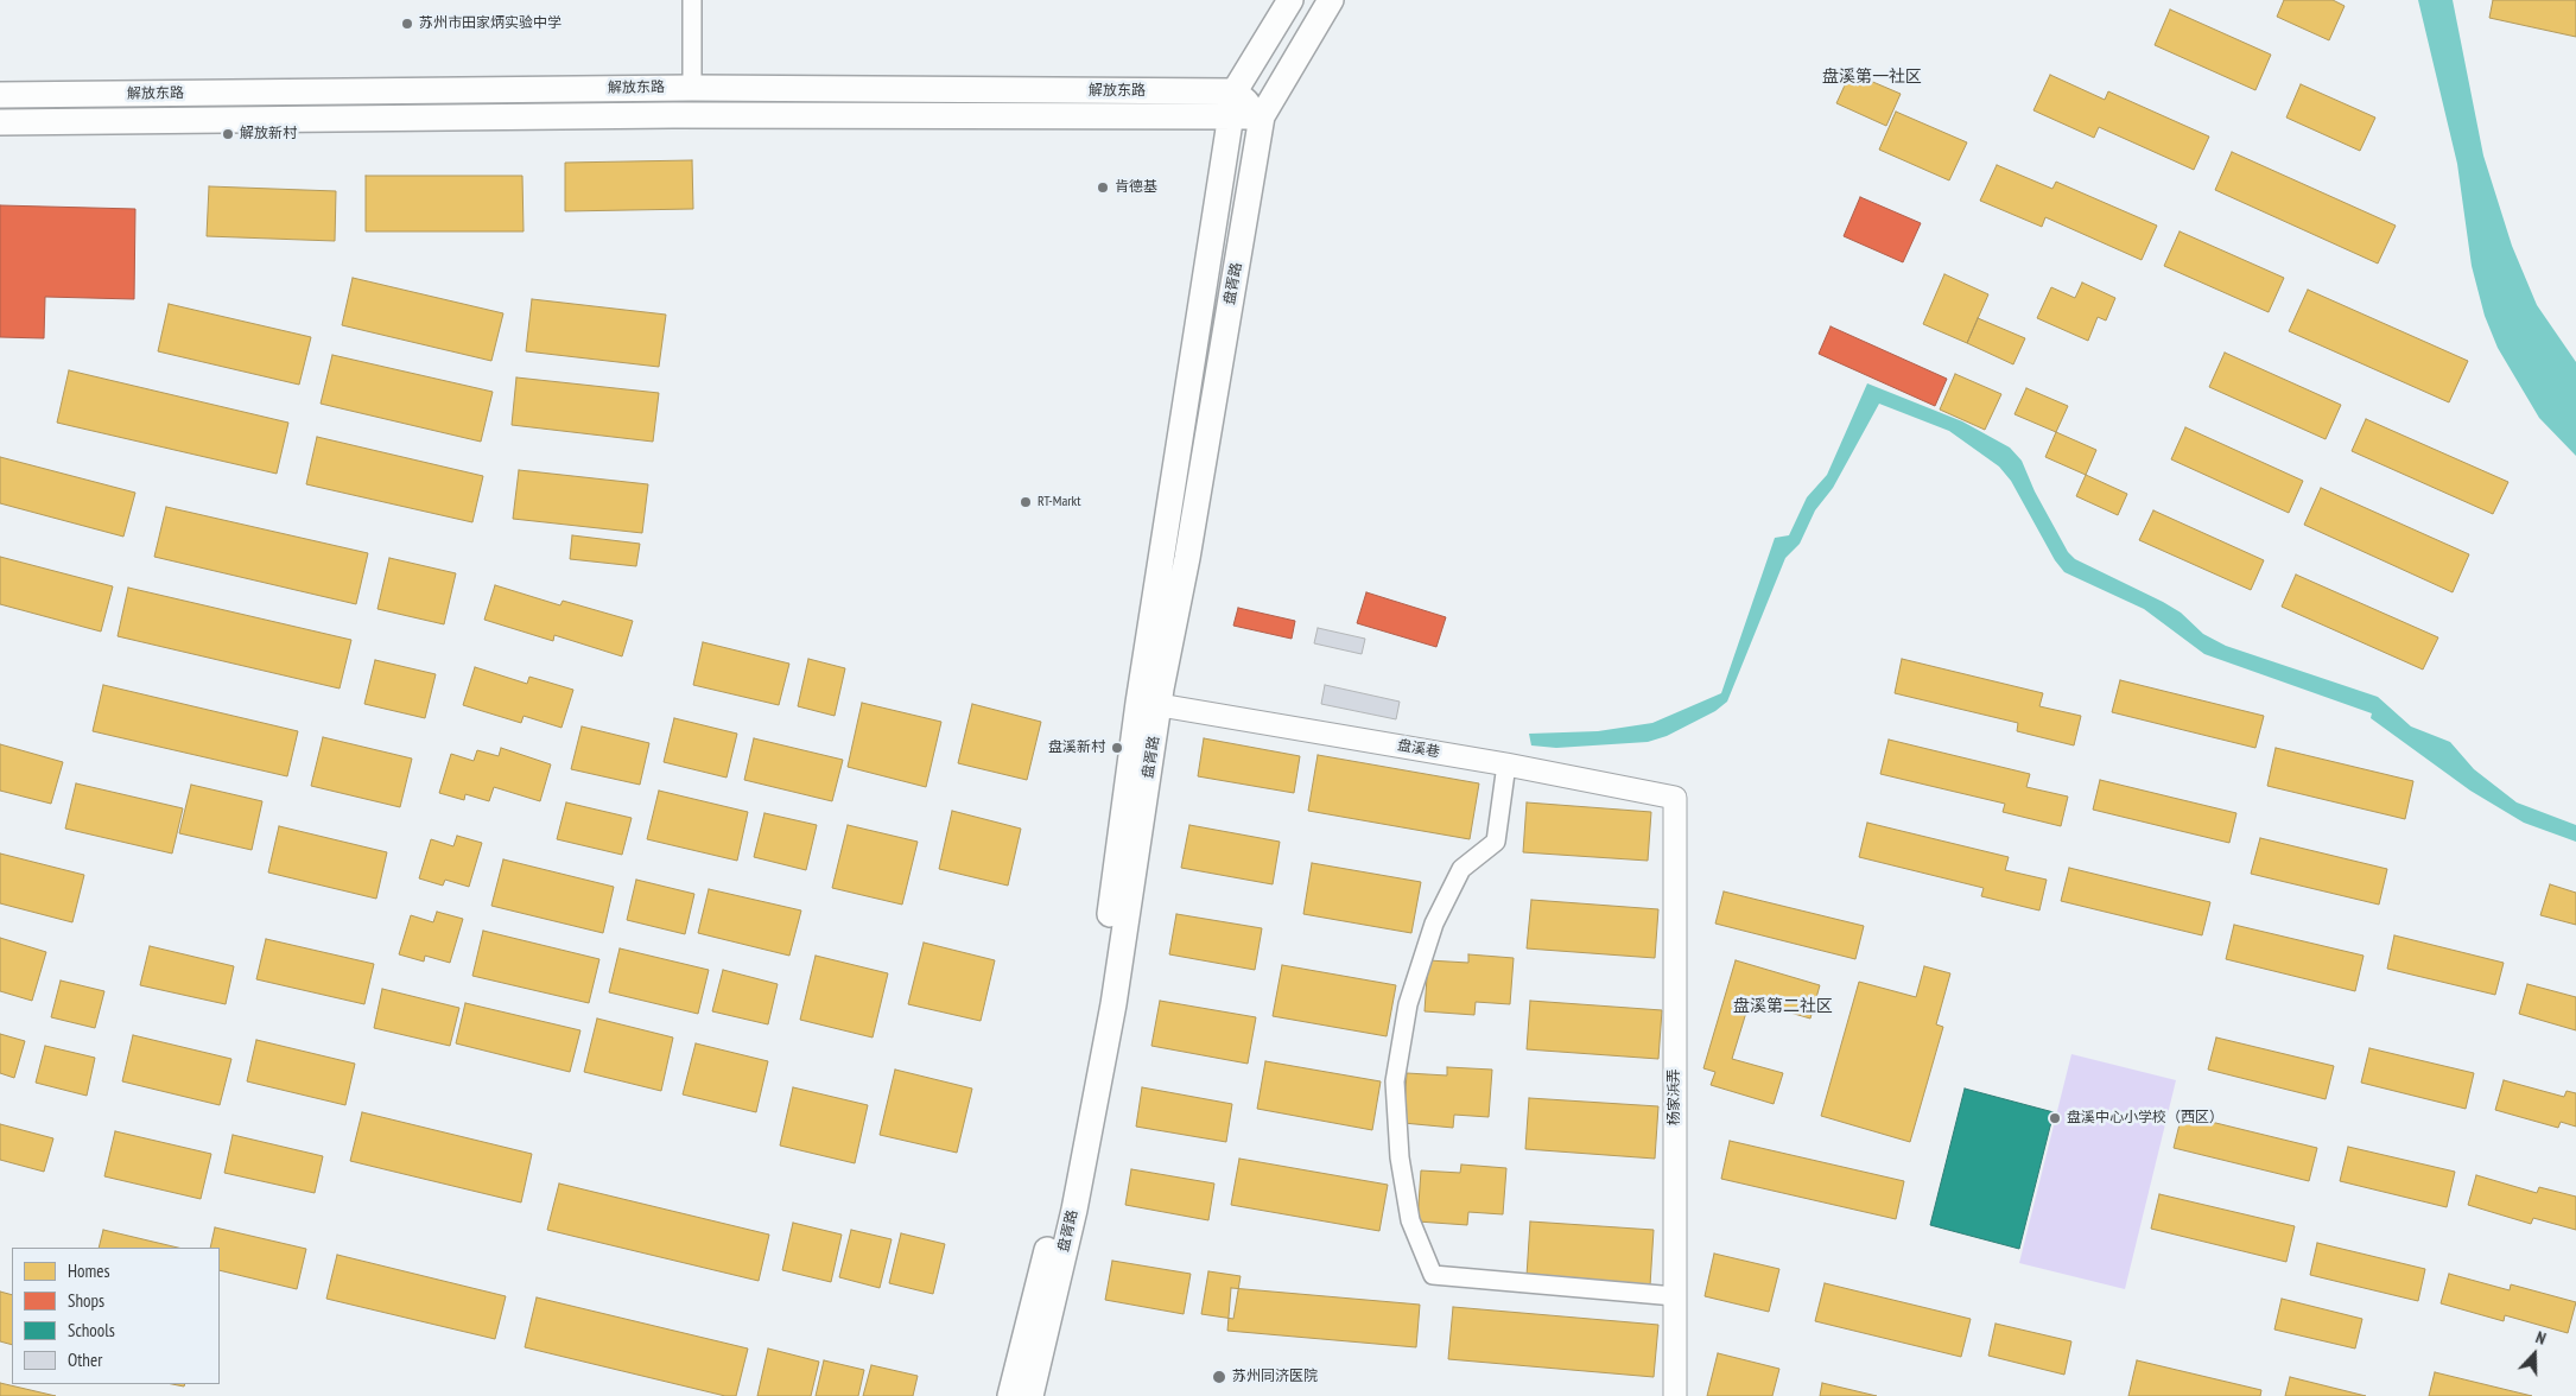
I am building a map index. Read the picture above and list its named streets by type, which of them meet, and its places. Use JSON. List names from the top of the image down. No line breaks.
{"streets":{"main road":["解放东路","盘胥路"],"street":["盘溪巷","杨家浜弄"]},"crossings":[["解放东路","盘胥路"],["盘胥路","盘溪巷"],["盘溪巷","杨家浜弄"]],"districts":["盘溪第一社区","盘溪第二社区"],"places":["苏州市田家炳实验中学","解放新村","肯德基","RT-Markt","盘溪新村","盘溪中心小学校（西区）","苏州同济医院"],"legend":["Homes","Shops","Schools","Other"],"north":"top"}
